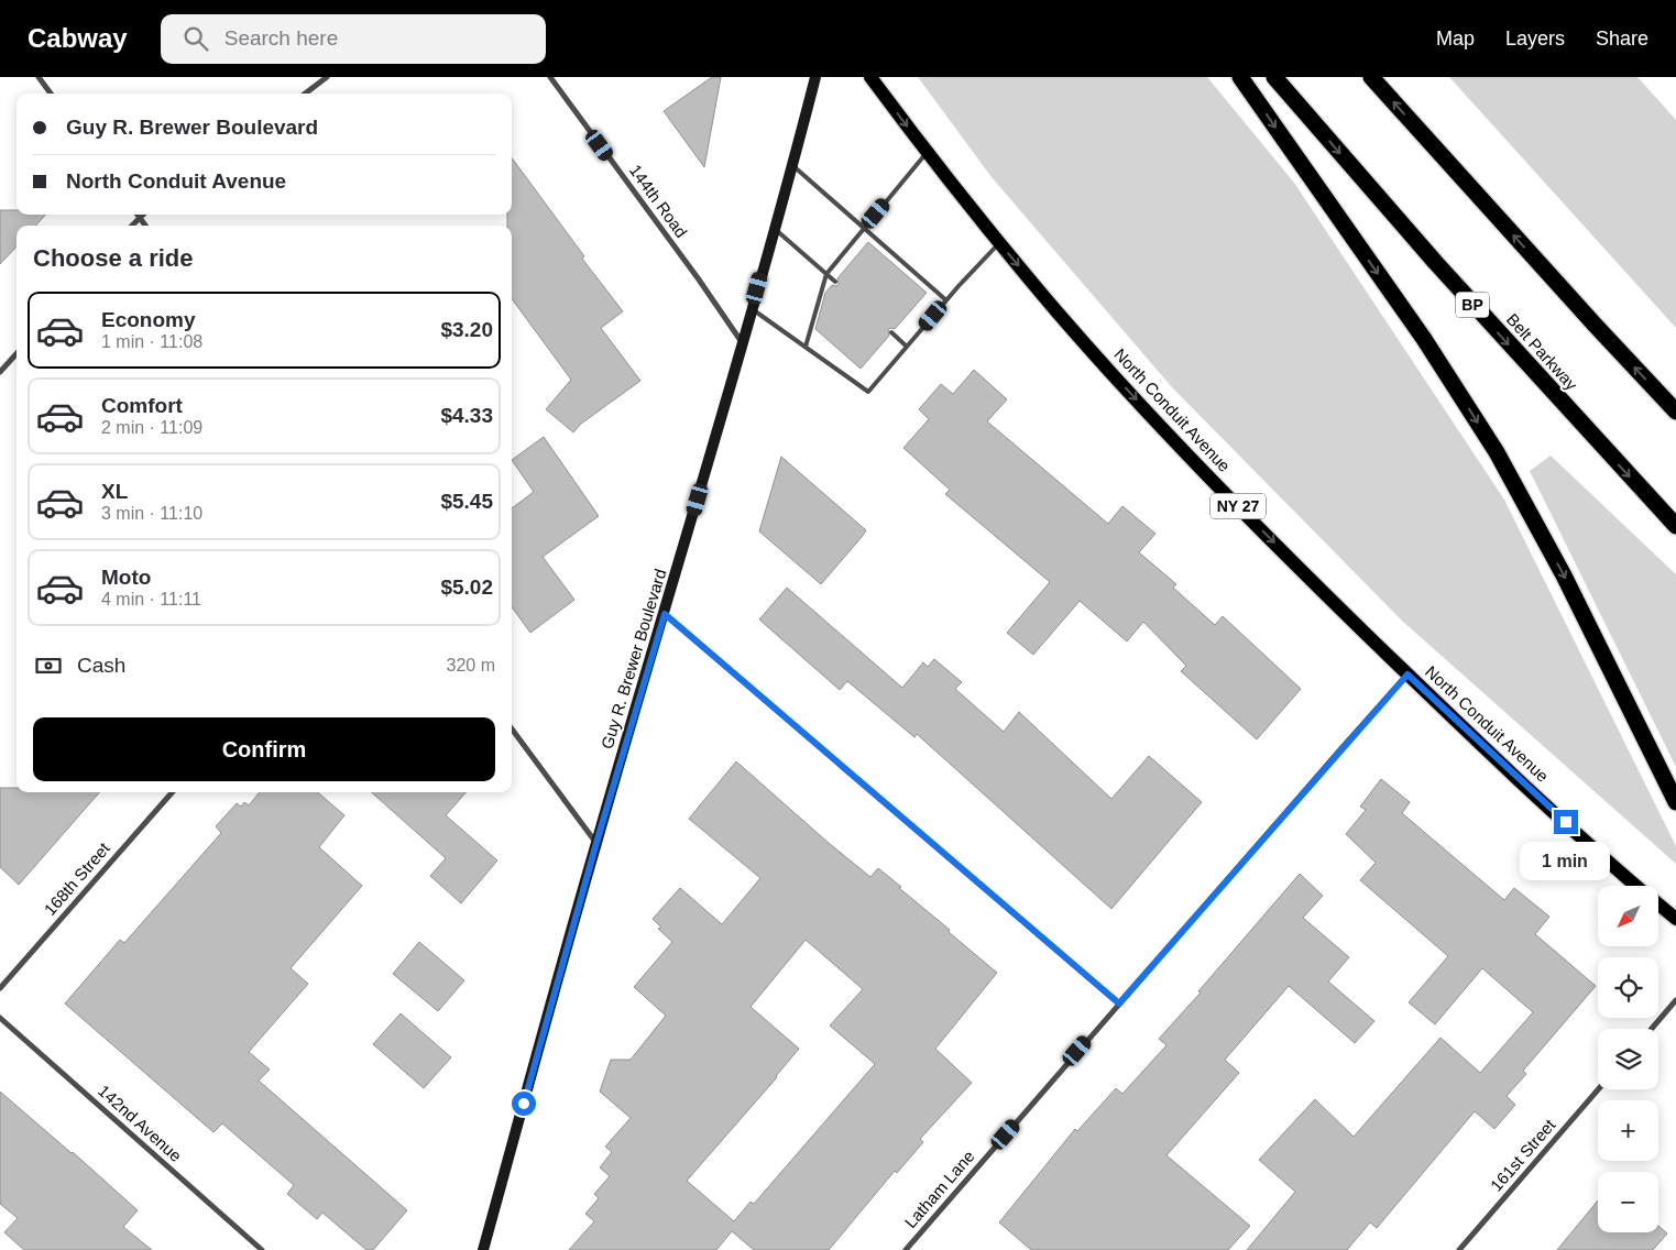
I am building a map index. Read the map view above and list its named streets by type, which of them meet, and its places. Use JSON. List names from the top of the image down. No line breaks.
{"streets":{"highway":["BP","Belt Parkway"],"main road":["North Conduit Avenue","NY 27","Guy R. Brewer Boulevard"],"street":["144th Road","168th Street","142nd Avenue","161st Street","Latham Lane"]},"crossings":[["144th Road","Guy R. Brewer Boulevard"],["North Conduit Avenue","Latham Lane"]],"one_way":["North Conduit Avenue"],"north":"bottom left","page":{"header":"Cabway","search":"Search here","nav":["Map","Layers","Share"],"banner":["Guy R. Brewer Boulevard","North Conduit Avenue"],"heading":"Choose a ride","list":[{"name":"Economy","note":"1 min · 11:08","value":"$3.20"},{"name":"Comfort","note":"2 min · 11:09","value":"$4.33"},{"name":"XL","note":"3 min · 11:10","value":"$5.45"},{"name":"Moto","note":"4 min · 11:11","value":"$5.02"}],"pay":["Cash","320 m"],"buttons":"Confirm","bubble":"1 min","map_buttons":["+","−"]}}
